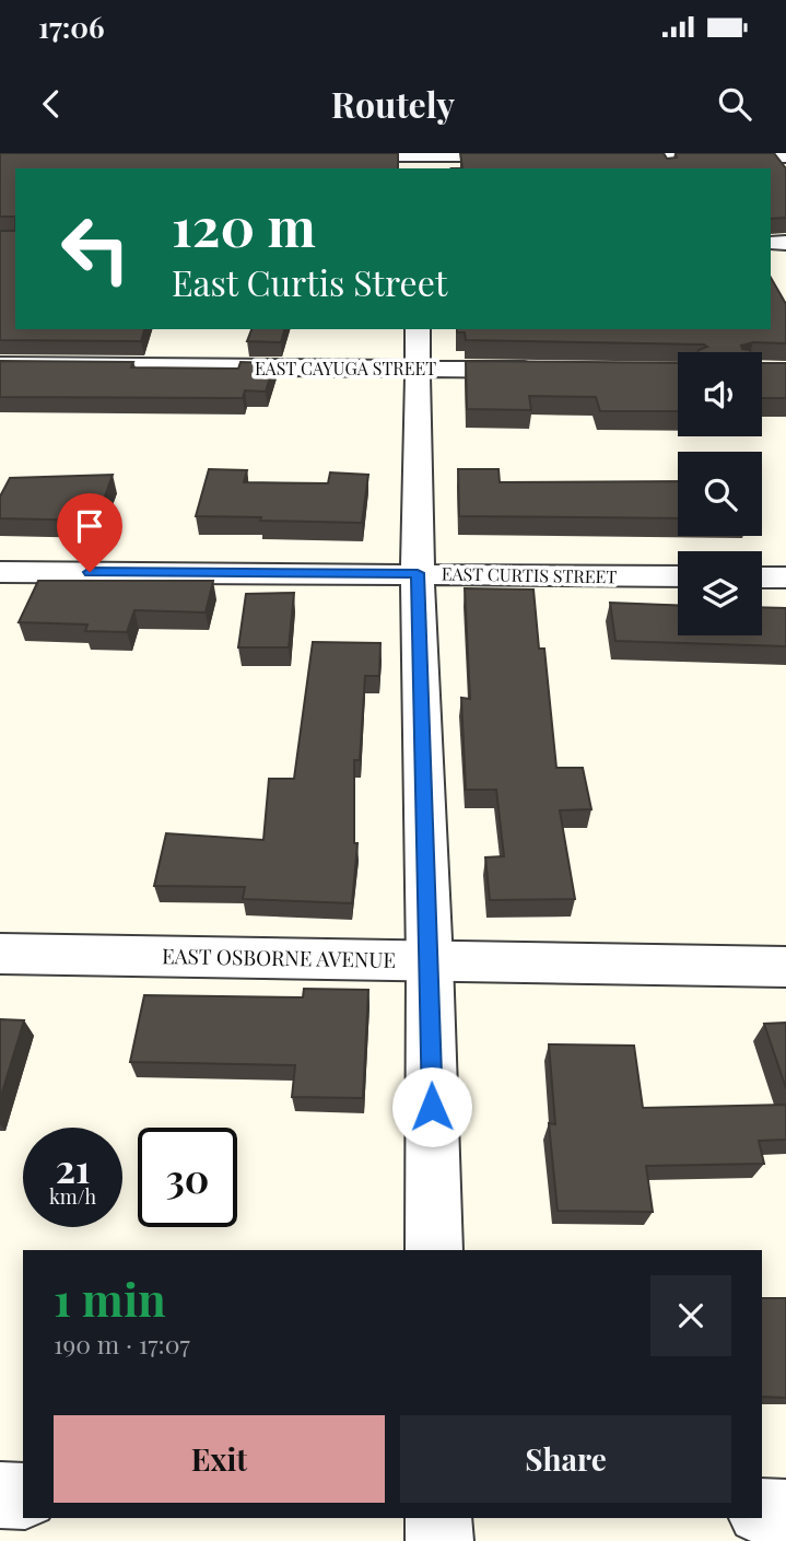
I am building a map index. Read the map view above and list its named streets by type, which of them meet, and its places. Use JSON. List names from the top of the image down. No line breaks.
{"streets":{"street":["EAST CAYUGA STREET","EAST CURTIS STREET","EAST OSBORNE AVENUE"]},"page":{"status":"17:06","header":"Routely","turn":["120 m","East Curtis Street"],"speed":"21 km/h","limit":"30","heading":["1 min","190 m · 17:07"],"buttons":["Exit","Share"]}}
